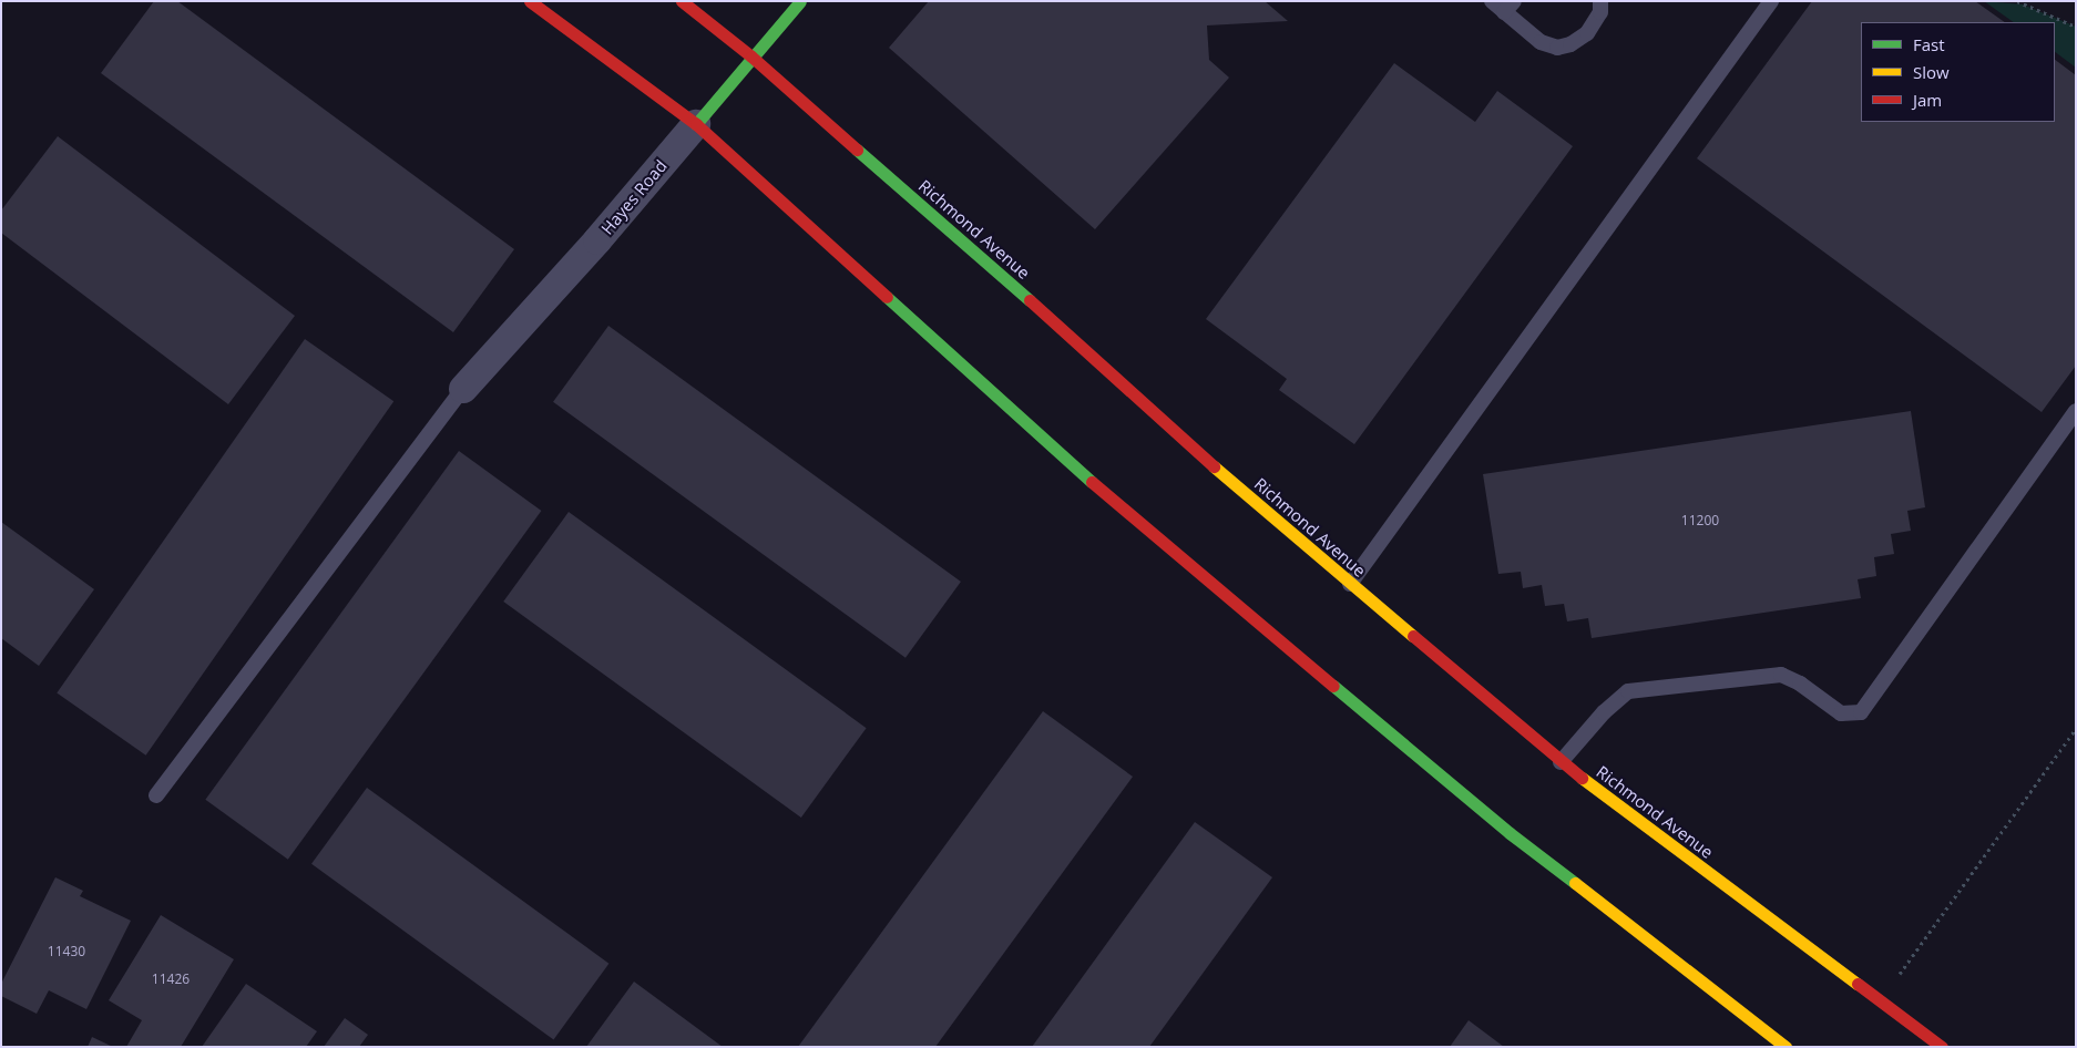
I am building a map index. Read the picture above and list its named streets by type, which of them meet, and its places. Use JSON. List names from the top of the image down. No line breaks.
{"streets":{"main road":["Hayes Road","Richmond Avenue"]},"crossings":[["Hayes Road","Richmond Avenue"]],"house_numbers":["11200","11430","11426"],"legend":["Fast","Slow","Jam"]}
